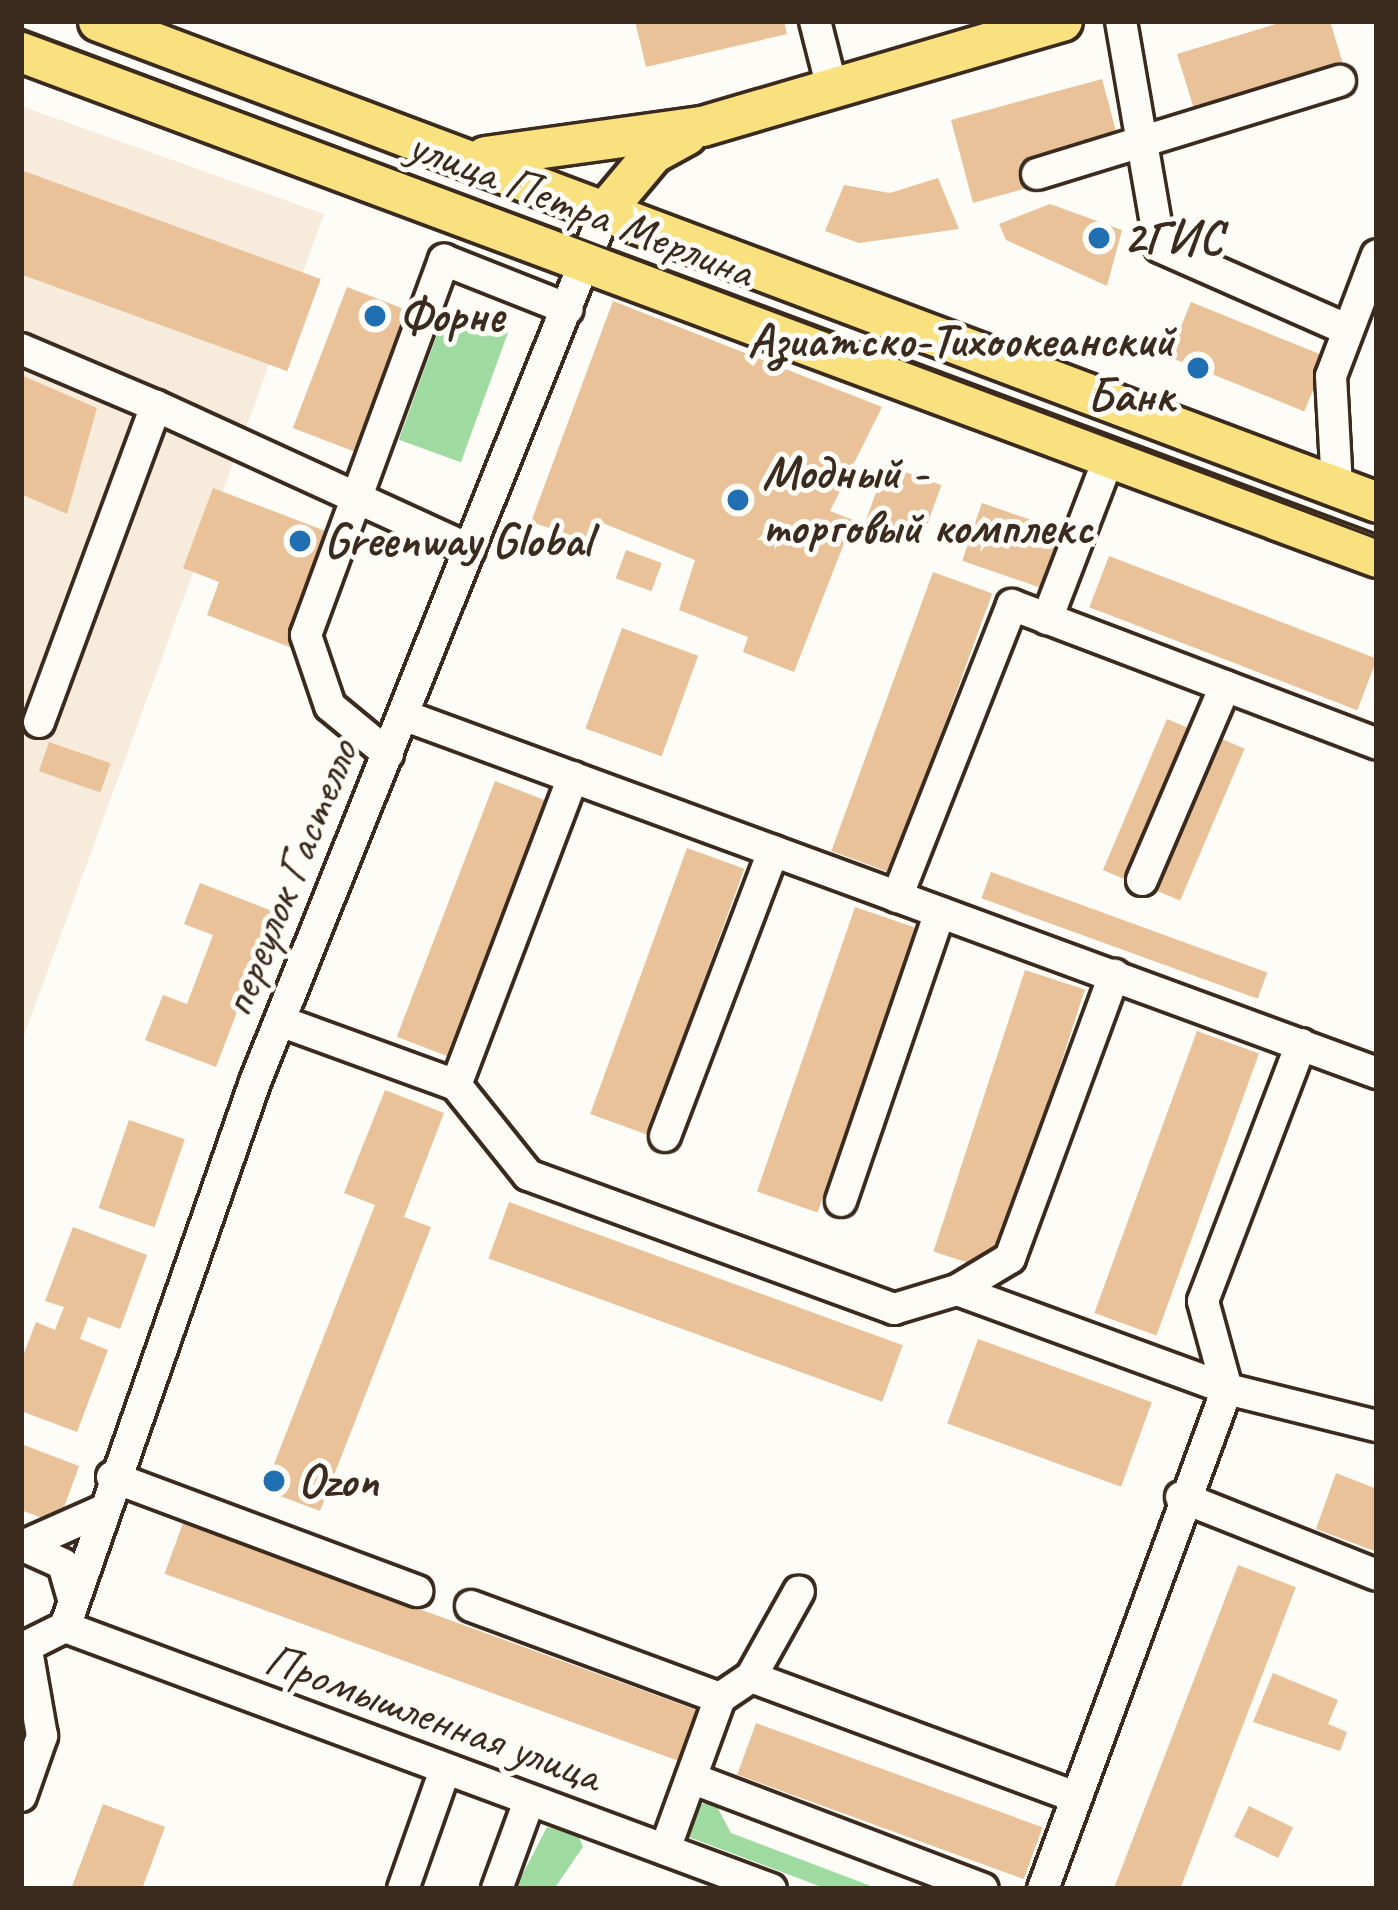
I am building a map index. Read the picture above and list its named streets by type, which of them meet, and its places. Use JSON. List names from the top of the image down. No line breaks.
{"streets":{"main road":["улица Петра Мерлина"],"street":["переулок Гастелло","Промышленная улица"]},"crossings":[["улица Петра Мерлина","переулок Гастелло"],["переулок Гастелло","Промышленная улица"]],"places":["2ГИС","Форне","Азиатско-Тихоокеанский Банк","Модный - торговый комплекс","Greenway Global","Ozon"]}
